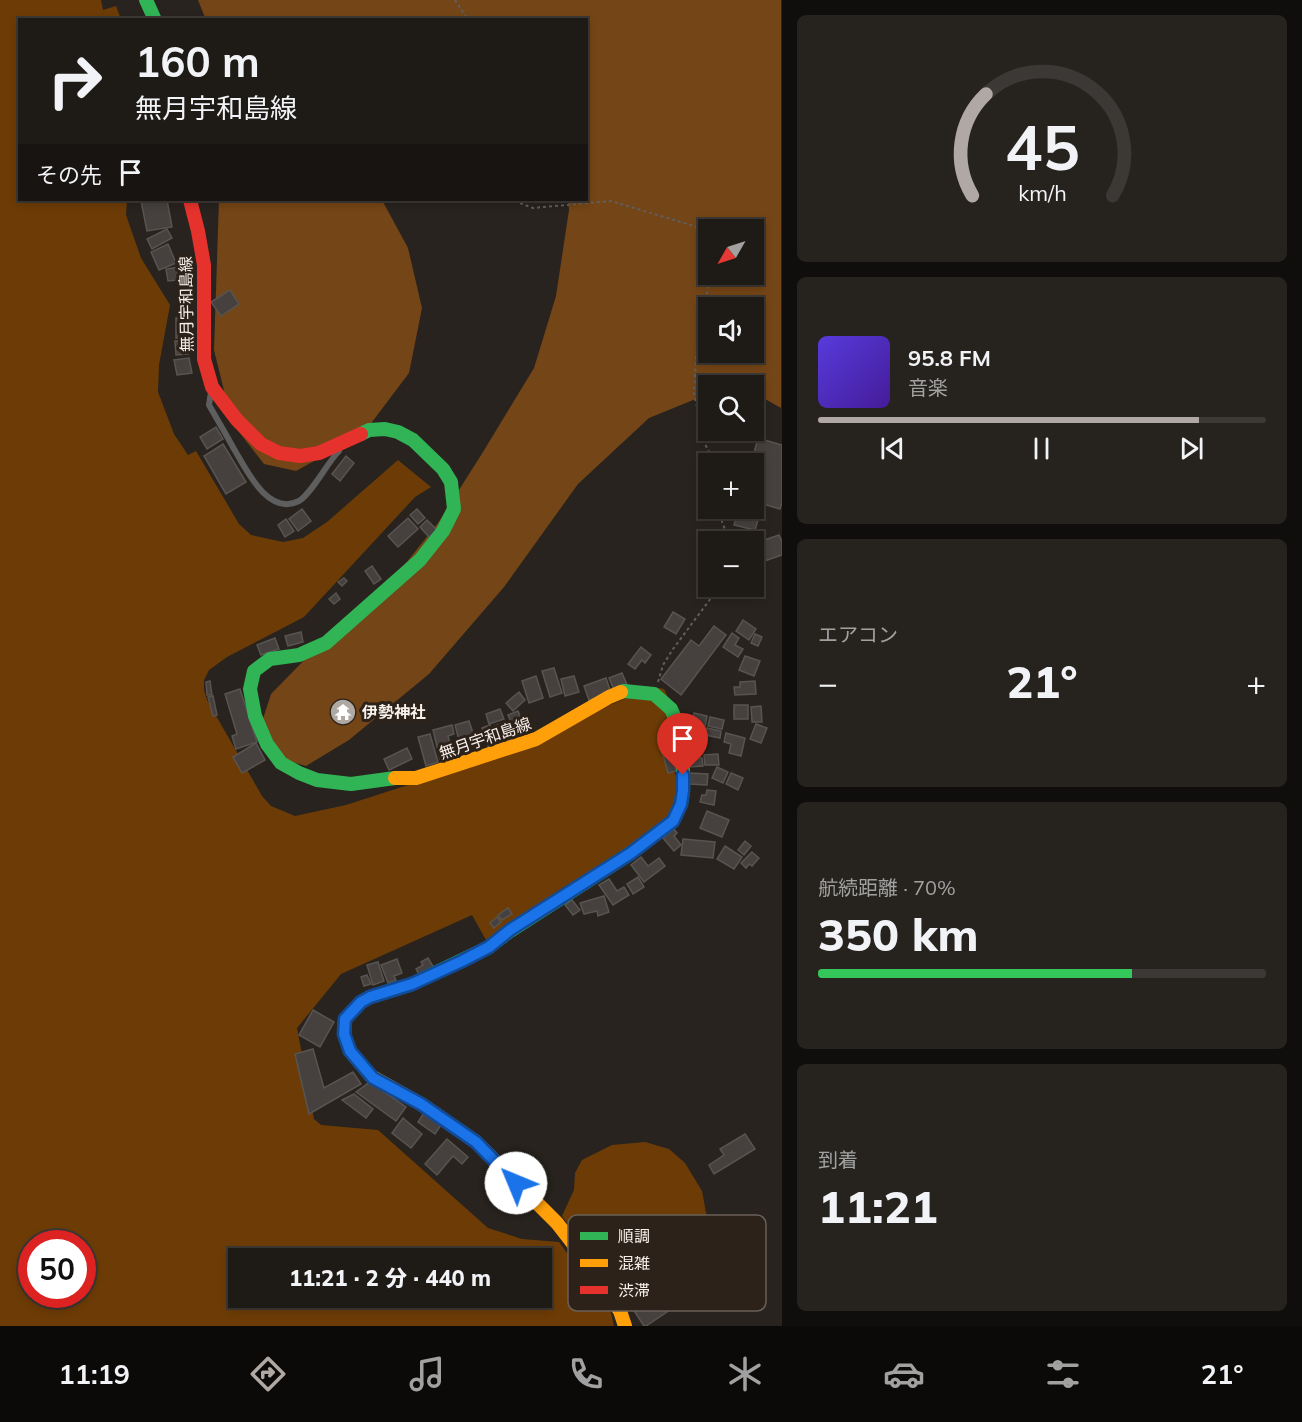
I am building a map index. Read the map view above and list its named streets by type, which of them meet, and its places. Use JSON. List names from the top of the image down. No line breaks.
{"streets":{"main road":["無月宇和島線"]},"places":{"temple":["伊勢神社"]},"legend":["順調","混雑","渋滞"],"north":"bottom left","page":{"turn":["160 m","無月宇和島線"],"then":"その先","map_buttons":["+","−"],"song":["95.8 FM","音楽"],"tile":["エアコン",["航続距離 · 70%","350 km"],["到着","11:21"]],"heat":["−","21°","+"],"limit":"50","trip":"11:21 · 2 分 · 440 m","tabs":["11:19","21°"],"gauge":["45","km/h"]}}
